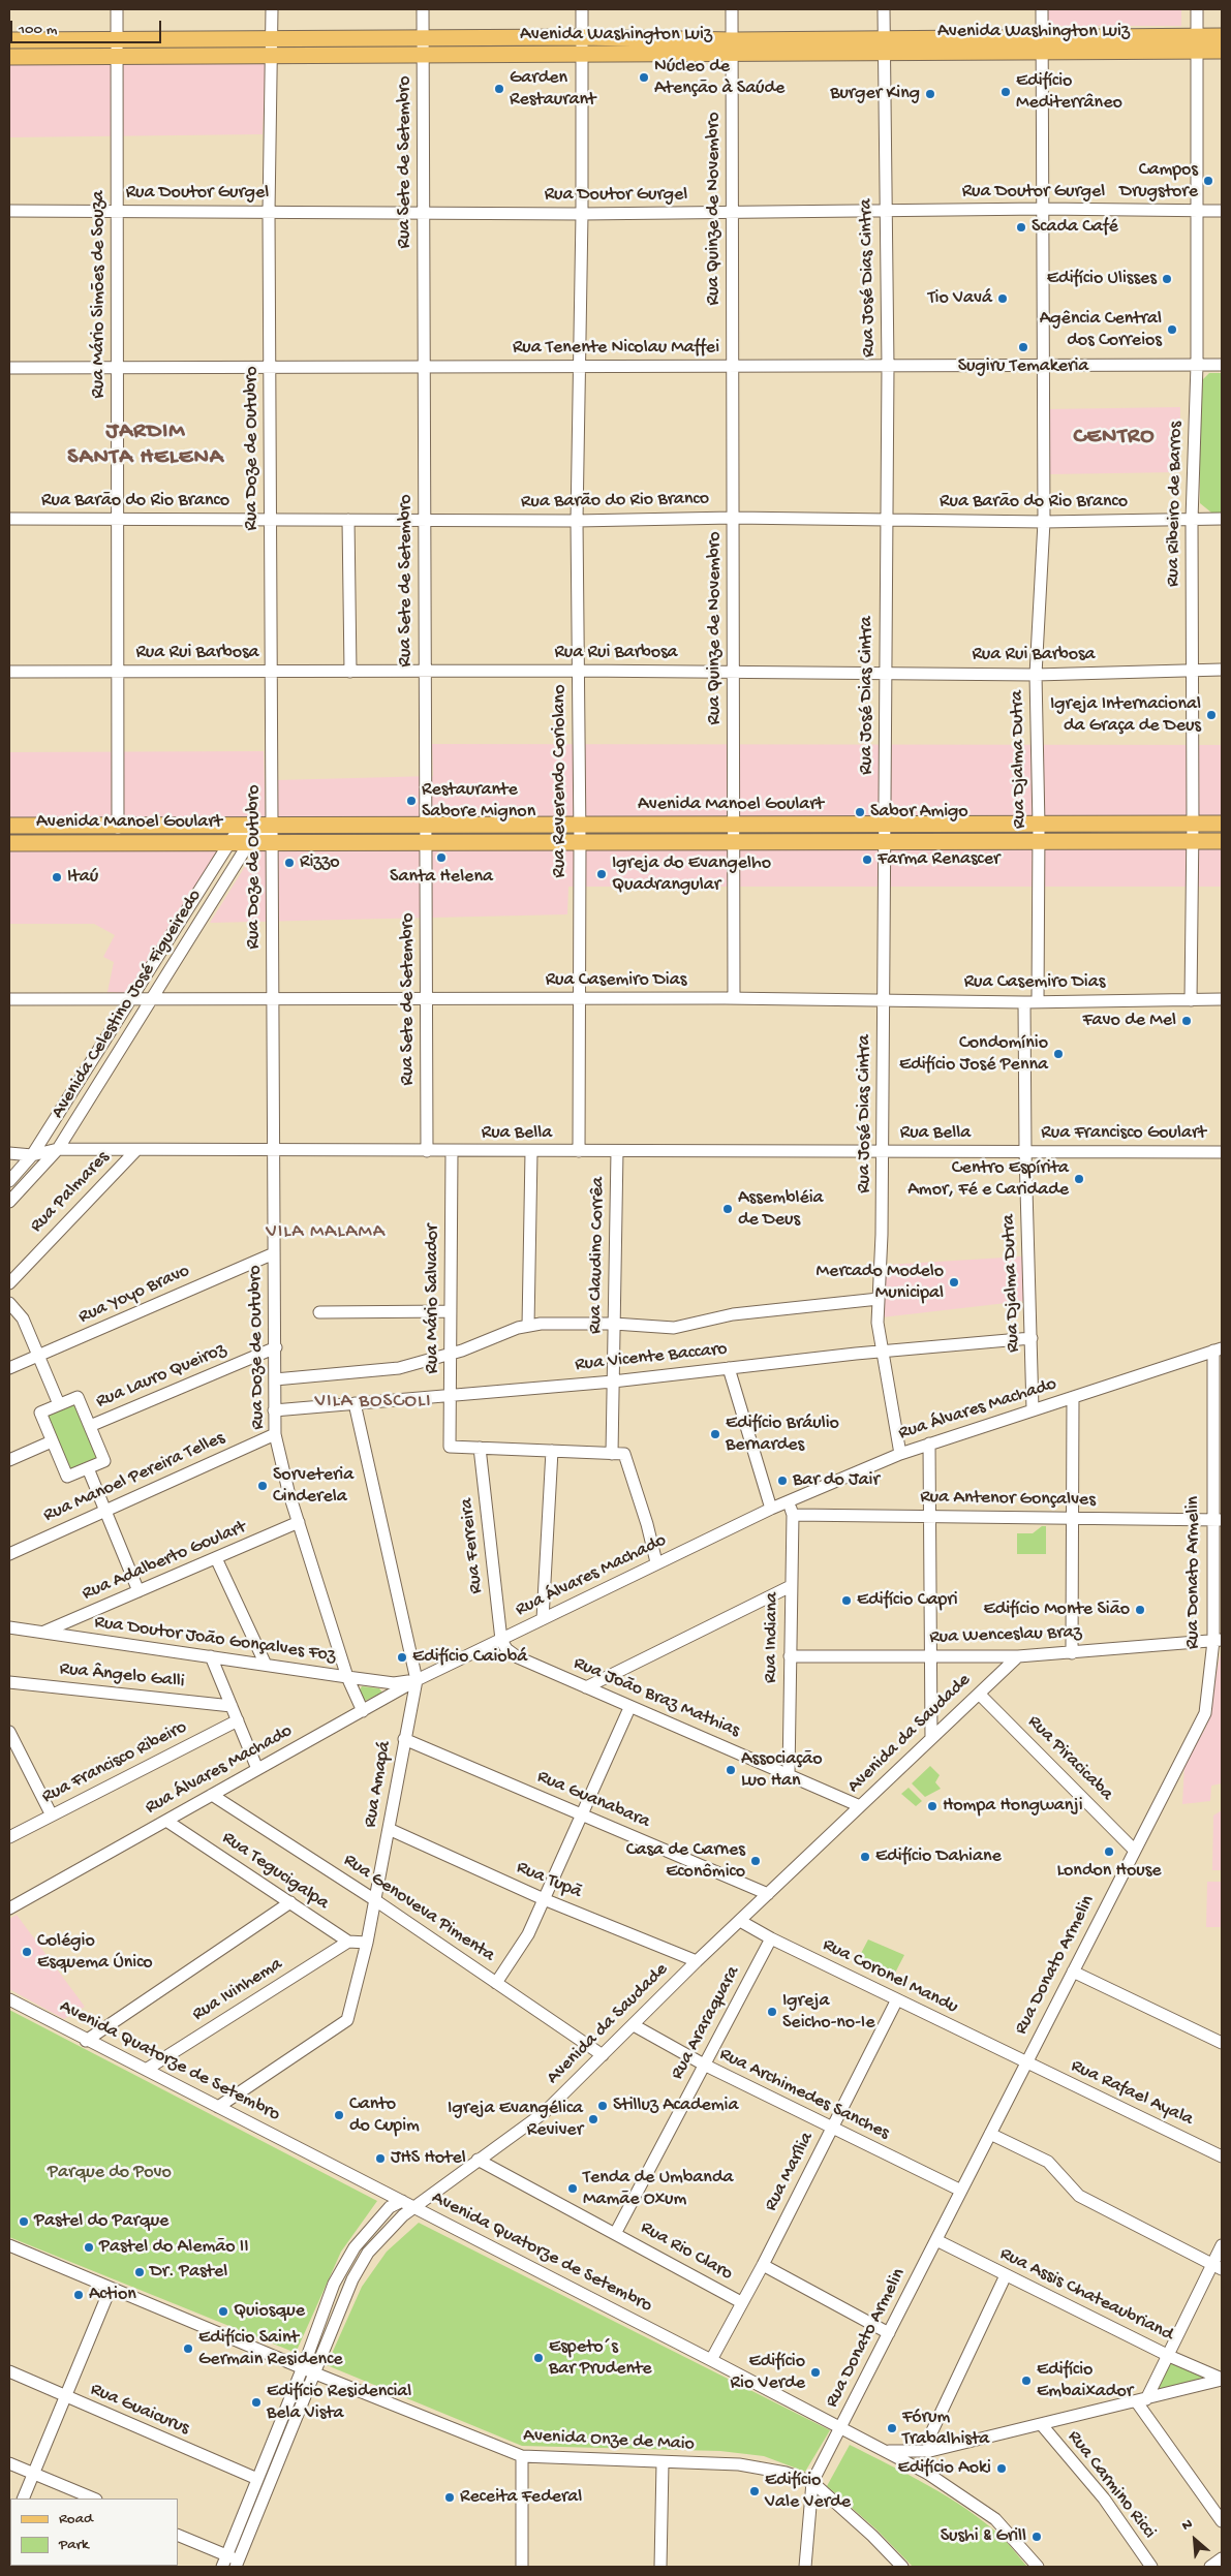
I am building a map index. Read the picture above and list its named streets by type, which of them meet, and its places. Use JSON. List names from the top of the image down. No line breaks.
{"streets":{"main road":["Avenida Washington Luiz","Avenida Manoel Goulart"],"street":["Rua Sete de Setembro","Rua Doutor Gurgel","Rua Quinze de Novembro","Rua José Dias Cintra","Rua Mário Simões de Souza","Rua Tenente Nicolau Maffei","Rua Doze de Outubro","Rua Barão do Rio Branco","Rua Ribeiro de Barros","Rua Rui Barbosa","Rua Djalma Dutra","Rua Reverendo Coriolano","Rua Casemiro Dias","Avenida Celestino José Figueiredo","Rua Bella","Rua Francisco Goulart","Rua Palmares","Rua Claudino Corrêa","Rua Yoyo Bravo","Rua Mário Salvador","Rua Vicente Baccaro","Rua Lauro Queiroz","Rua Álvares Machado","Rua Manoel Pereira Telles","Rua Antenor Gonçalves","Rua Ferreira","Rua Adalberto Goulart","Rua Donato Armelin","Rua Wenceslau Braz","Rua Indiana","Rua Doutor João Gonçalves Foz","Rua Ângelo Galli","Rua João Braz Mathias","Avenida da Saudade","Rua Piracicaba","Rua Francisco Ribeiro","Rua Amapá","Rua Guanabara","Rua Tegucigalpa","Rua Tupã","Rua Genoveva Pimenta","Rua Coronel Mandu","Rua Ivinhema","Rua Araraquara","Avenida Quatorze de Setembro","Rua Rafael Ayala","Rua Archimedes Sanches","Rua Marília","Rua Rio Claro","Rua Assis Chateaubriand","Rua Guaicurus","Avenida Onze de Maio","Rua Carmino Ricci"]},"crossings":[["Avenida Washington Luiz","Rua Sete de Setembro"],["Avenida Washington Luiz","Rua Quinze de Novembro"],["Avenida Washington Luiz","Rua José Dias Cintra"],["Avenida Washington Luiz","Rua Mário Simões de Souza"],["Avenida Washington Luiz","Rua Doze de Outubro"],["Avenida Washington Luiz","Rua Ribeiro de Barros"],["Avenida Washington Luiz","Rua Djalma Dutra"],["Avenida Washington Luiz","Rua Reverendo Coriolano"],["Rua Sete de Setembro","Rua Doutor Gurgel"],["Rua Sete de Setembro","Rua Tenente Nicolau Maffei"],["Rua Sete de Setembro","Rua Barão do Rio Branco"],["Rua Sete de Setembro","Rua Rui Barbosa"],["Rua Sete de Setembro","Avenida Manoel Goulart"],["Rua Sete de Setembro","Rua Casemiro Dias"],["Rua Sete de Setembro","Rua Bella"],["Rua Doutor Gurgel","Rua Quinze de Novembro"],["Rua Doutor Gurgel","Rua José Dias Cintra"],["Rua Doutor Gurgel","Rua Mário Simões de Souza"],["Rua Doutor Gurgel","Rua Doze de Outubro"],["Rua Doutor Gurgel","Rua Ribeiro de Barros"],["Rua Doutor Gurgel","Rua Djalma Dutra"],["Rua Doutor Gurgel","Rua Reverendo Coriolano"],["Rua Quinze de Novembro","Rua Tenente Nicolau Maffei"],["Rua Quinze de Novembro","Rua Barão do Rio Branco"],["Rua Quinze de Novembro","Rua Rui Barbosa"],["Rua Quinze de Novembro","Avenida Manoel Goulart"],["Rua Quinze de Novembro","Rua Casemiro Dias"],["Rua José Dias Cintra","Rua Tenente Nicolau Maffei"],["Rua José Dias Cintra","Rua Barão do Rio Branco"],["Rua José Dias Cintra","Rua Rui Barbosa"],["Rua José Dias Cintra","Avenida Manoel Goulart"],["Rua José Dias Cintra","Rua Casemiro Dias"],["Rua José Dias Cintra","Rua Bella"],["Rua José Dias Cintra","Rua Vicente Baccaro"],["Rua José Dias Cintra","Rua Álvares Machado"],["Rua Mário Simões de Souza","Rua Tenente Nicolau Maffei"],["Rua Mário Simões de Souza","Rua Barão do Rio Branco"],["Rua Mário Simões de Souza","Rua Rui Barbosa"],["Rua Mário Simões de Souza","Avenida Manoel Goulart"],["Rua Tenente Nicolau Maffei","Rua Doze de Outubro"],["Rua Tenente Nicolau Maffei","Rua Ribeiro de Barros"],["Rua Tenente Nicolau Maffei","Rua Djalma Dutra"],["Rua Tenente Nicolau Maffei","Rua Reverendo Coriolano"],["Rua Doze de Outubro","Rua Barão do Rio Branco"],["Rua Doze de Outubro","Rua Rui Barbosa"],["Rua Doze de Outubro","Avenida Manoel Goulart"],["Rua Doze de Outubro","Rua Casemiro Dias"],["Rua Doze de Outubro","Rua Bella"],["Rua Doze de Outubro","Rua Yoyo Bravo"],["Rua Doze de Outubro","Rua Vicente Baccaro"],["Rua Doze de Outubro","Rua Lauro Queiroz"],["Rua Doze de Outubro","Rua Álvares Machado"],["Rua Doze de Outubro","Rua Manoel Pereira Telles"],["Rua Doze de Outubro","Rua Adalberto Goulart"],["Rua Doze de Outubro","Rua Doutor João Gonçalves Foz"],["Rua Barão do Rio Branco","Rua Ribeiro de Barros"],["Rua Barão do Rio Branco","Rua Djalma Dutra"],["Rua Barão do Rio Branco","Rua Reverendo Coriolano"],["Rua Ribeiro de Barros","Rua Rui Barbosa"],["Rua Ribeiro de Barros","Avenida Manoel Goulart"],["Rua Ribeiro de Barros","Rua Casemiro Dias"],["Rua Rui Barbosa","Rua Djalma Dutra"],["Rua Rui Barbosa","Rua Reverendo Coriolano"],["Rua Djalma Dutra","Avenida Manoel Goulart"],["Rua Djalma Dutra","Rua Casemiro Dias"],["Rua Djalma Dutra","Rua Bella"],["Rua Djalma Dutra","Rua Francisco Goulart"],["Rua Djalma Dutra","Rua Vicente Baccaro"],["Rua Djalma Dutra","Rua Álvares Machado"],["Rua Reverendo Coriolano","Avenida Manoel Goulart"],["Rua Reverendo Coriolano","Rua Casemiro Dias"],["Rua Reverendo Coriolano","Rua Bella"],["Avenida Manoel Goulart","Avenida Celestino José Figueiredo"],["Rua Casemiro Dias","Avenida Celestino José Figueiredo"],["Avenida Celestino José Figueiredo","Rua Bella"],["Rua Bella","Rua Francisco Goulart"],["Rua Bella","Rua Palmares"],["Rua Bella","Rua Claudino Corrêa"],["Rua Bella","Rua Mário Salvador"],["Rua Claudino Corrêa","Rua Vicente Baccaro"],["Rua Mário Salvador","Rua Vicente Baccaro"],["Rua Mário Salvador","Rua Ferreira"],["Rua Vicente Baccaro","Rua Amapá"],["Rua Álvares Machado","Rua Ferreira"],["Rua Álvares Machado","Rua Donato Armelin"],["Rua Álvares Machado","Rua Indiana"],["Rua Álvares Machado","Rua Doutor João Gonçalves Foz"],["Rua Álvares Machado","Rua João Braz Mathias"],["Rua Álvares Machado","Rua Amapá"],["Rua Álvares Machado","Rua Tegucigalpa"],["Rua Álvares Machado","Rua Genoveva Pimenta"],["Rua Antenor Gonçalves","Rua Donato Armelin"],["Rua Antenor Gonçalves","Rua Indiana"],["Rua Ferreira","Rua João Braz Mathias"],["Rua Adalberto Goulart","Rua Doutor João Gonçalves Foz"],["Rua Donato Armelin","Rua Wenceslau Braz"],["Rua Donato Armelin","Rua Piracicaba"],["Rua Donato Armelin","Rua Coronel Mandu"],["Rua Donato Armelin","Avenida Quatorze de Setembro"],["Rua Donato Armelin","Rua Rafael Ayala"],["Rua Donato Armelin","Rua Archimedes Sanches"],["Rua Donato Armelin","Rua Assis Chateaubriand"],["Rua Donato Armelin","Avenida Onze de Maio"],["Rua Wenceslau Braz","Rua Indiana"],["Rua Wenceslau Braz","Avenida da Saudade"],["Rua Indiana","Rua João Braz Mathias"],["Rua Doutor João Gonçalves Foz","Rua Amapá"],["Rua João Braz Mathias","Avenida da Saudade"],["Avenida da Saudade","Rua Piracicaba"],["Avenida da Saudade","Rua Guanabara"],["Avenida da Saudade","Rua Tupã"],["Avenida da Saudade","Rua Genoveva Pimenta"],["Avenida da Saudade","Rua Coronel Mandu"],["Avenida da Saudade","Avenida Quatorze de Setembro"],["Avenida da Saudade","Rua Archimedes Sanches"],["Avenida da Saudade","Rua Rio Claro"],["Avenida da Saudade","Avenida Onze de Maio"],["Rua Amapá","Rua Guanabara"],["Rua Amapá","Rua Tupã"],["Rua Amapá","Rua Genoveva Pimenta"],["Rua Amapá","Avenida Quatorze de Setembro"],["Rua Tegucigalpa","Rua Ivinhema"],["Rua Coronel Mandu","Rua Araraquara"],["Rua Coronel Mandu","Rua Rafael Ayala"],["Rua Coronel Mandu","Rua Marília"],["Rua Ivinhema","Avenida Quatorze de Setembro"],["Rua Araraquara","Rua Archimedes Sanches"],["Rua Araraquara","Rua Rio Claro"],["Avenida Quatorze de Setembro","Rua Marília"],["Rua Archimedes Sanches","Rua Marília"],["Rua Marília","Rua Rio Claro"]],"districts":["JARDIM SANTA HELENA","CENTRO","VILA MALAMA","VILA BOSCOLI"],"parks":["Parque do Povo"],"places":["Núcleo de Atenção à Saúde","Garden Restaurant","Edifício Mediterrâneo","Burger King","Campos Drugstore","Scada Café","Edifício Ulisses","Tio Vavá","Agência Central dos Correios","Sugiru Temakeria","Igreja Internacional da Graça de Deus","Restaurante Sabore Mignon","Sabor Amigo","Santa Helena","Farma Renascer","Rizzo","Igreja do Evangelho Quadrangular","Itaú","Favo de Mel","Condomínio Edifício José Penna","Centro Espírita Amor, Fé e Caridade","Assembléia de Deus","Mercado Modelo Municipal","Edifício Bráulio Bernardes","Bar do Jair","Sorveteria Cinderela","Edifício Capri","Edifício Monte Sião","Edifício Caiobá","Associação Luo Han","Hompa Hongwanji","London House","Edifício Dahiane","Casa de Carnes Econômico","Colégio Esquema Único","Igreja Seicho-no-Ie","Stilluz Academia","Canto do Cupim","Igreja Evangélica Reviver","JHS Hotel","Tenda de Umbanda Mamãe Oxum","Pastel do Parque","Pastel do Alemão II","Dr. Pastel","Action","Quiosque","Edifício Saint Germain Residence","Espeto´s Bar Prudente","Edifício Rio Verde","Edifício Embaixador","Edifício Residencial Bela Vista","Fórum Trabalhista","Edifício Aoki","Edifício Vale Verde","Receita Federal","Sushi & Grill"],"legend":["Road","Park"],"scale_bar":"100 m","north":"top left"}
